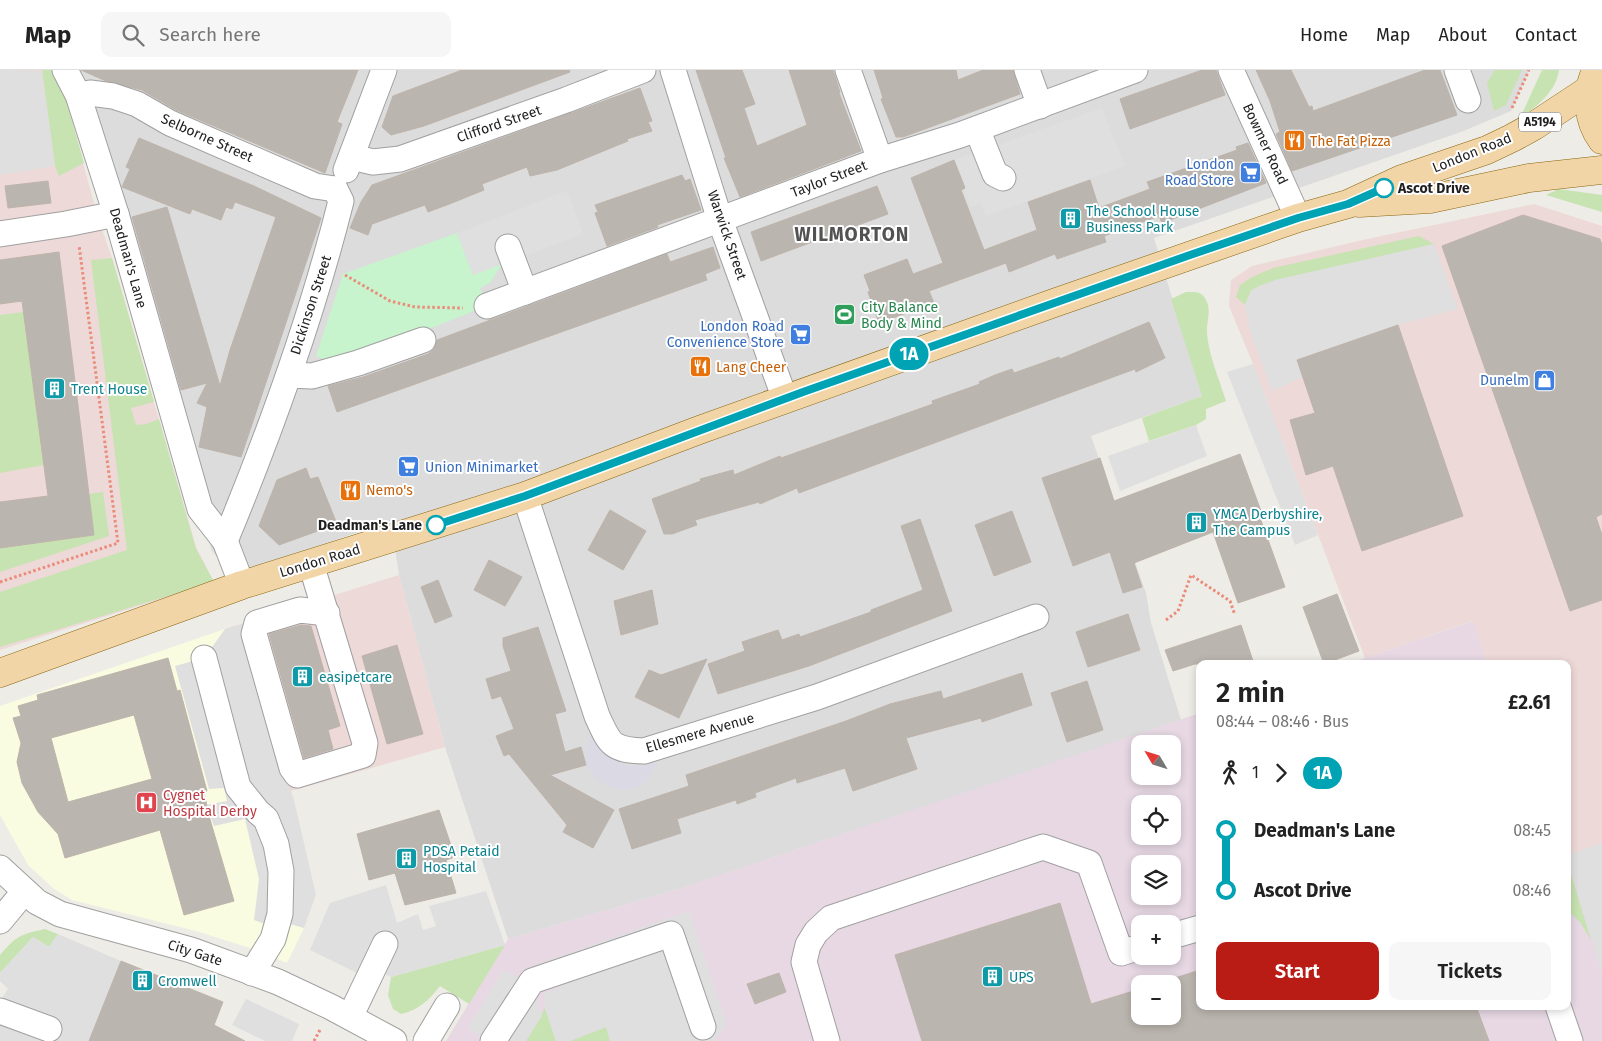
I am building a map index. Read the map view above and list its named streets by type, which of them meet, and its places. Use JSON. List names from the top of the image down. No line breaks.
{"streets":{"main road":["A5194","London Road"],"street":["Clifford Street","Selborne Street","Bowmer Road","Taylor Street","Warwick Street","Deadman's Lane","Dickinson Street","Ellesmere Avenue","City Gate"]},"crossings":[["Selborne Street","Deadman's Lane"],["Selborne Street","Dickinson Street"],["Bowmer Road","London Road"],["London Road","Warwick Street"],["London Road","Deadman's Lane"],["London Road","Ellesmere Avenue"],["Taylor Street","Warwick Street"],["Deadman's Lane","Dickinson Street"]],"districts":["WILMORTON"],"places":{"restaurant":["The Fat Pizza","Lang Cheer","Nemo's"],"supermarket":["London Road Store","London Road Convenience Store","Union Minimarket"],"other":["Ascot Drive","Deadman's Lane"],"building":["The School House Business Park","Trent House","YMCA Derbyshire, The Campus","easipetcare","PDSA Petaid Hospital","UPS","Cromwell"],"sports":["City Balance Body & Mind"],"shop":["Dunelm"],"hospital":["Cygnet Hospital Derby"]},"lines":["bus line 1A"],"north":"top left","page":{"header":"Map","search":"Search here","nav":["Home","Map","About","Contact"],"on_map":"1A","heading":["2 min","08:44 – 08:46 · Bus","£2.61"],"map_buttons":["+","−"],"legs":["1","1A"],"list":[{"name":"Deadman's Lane","value":"08:45"},{"name":"Ascot Drive","value":"08:46"}],"buttons":["Start","Tickets"]}}
